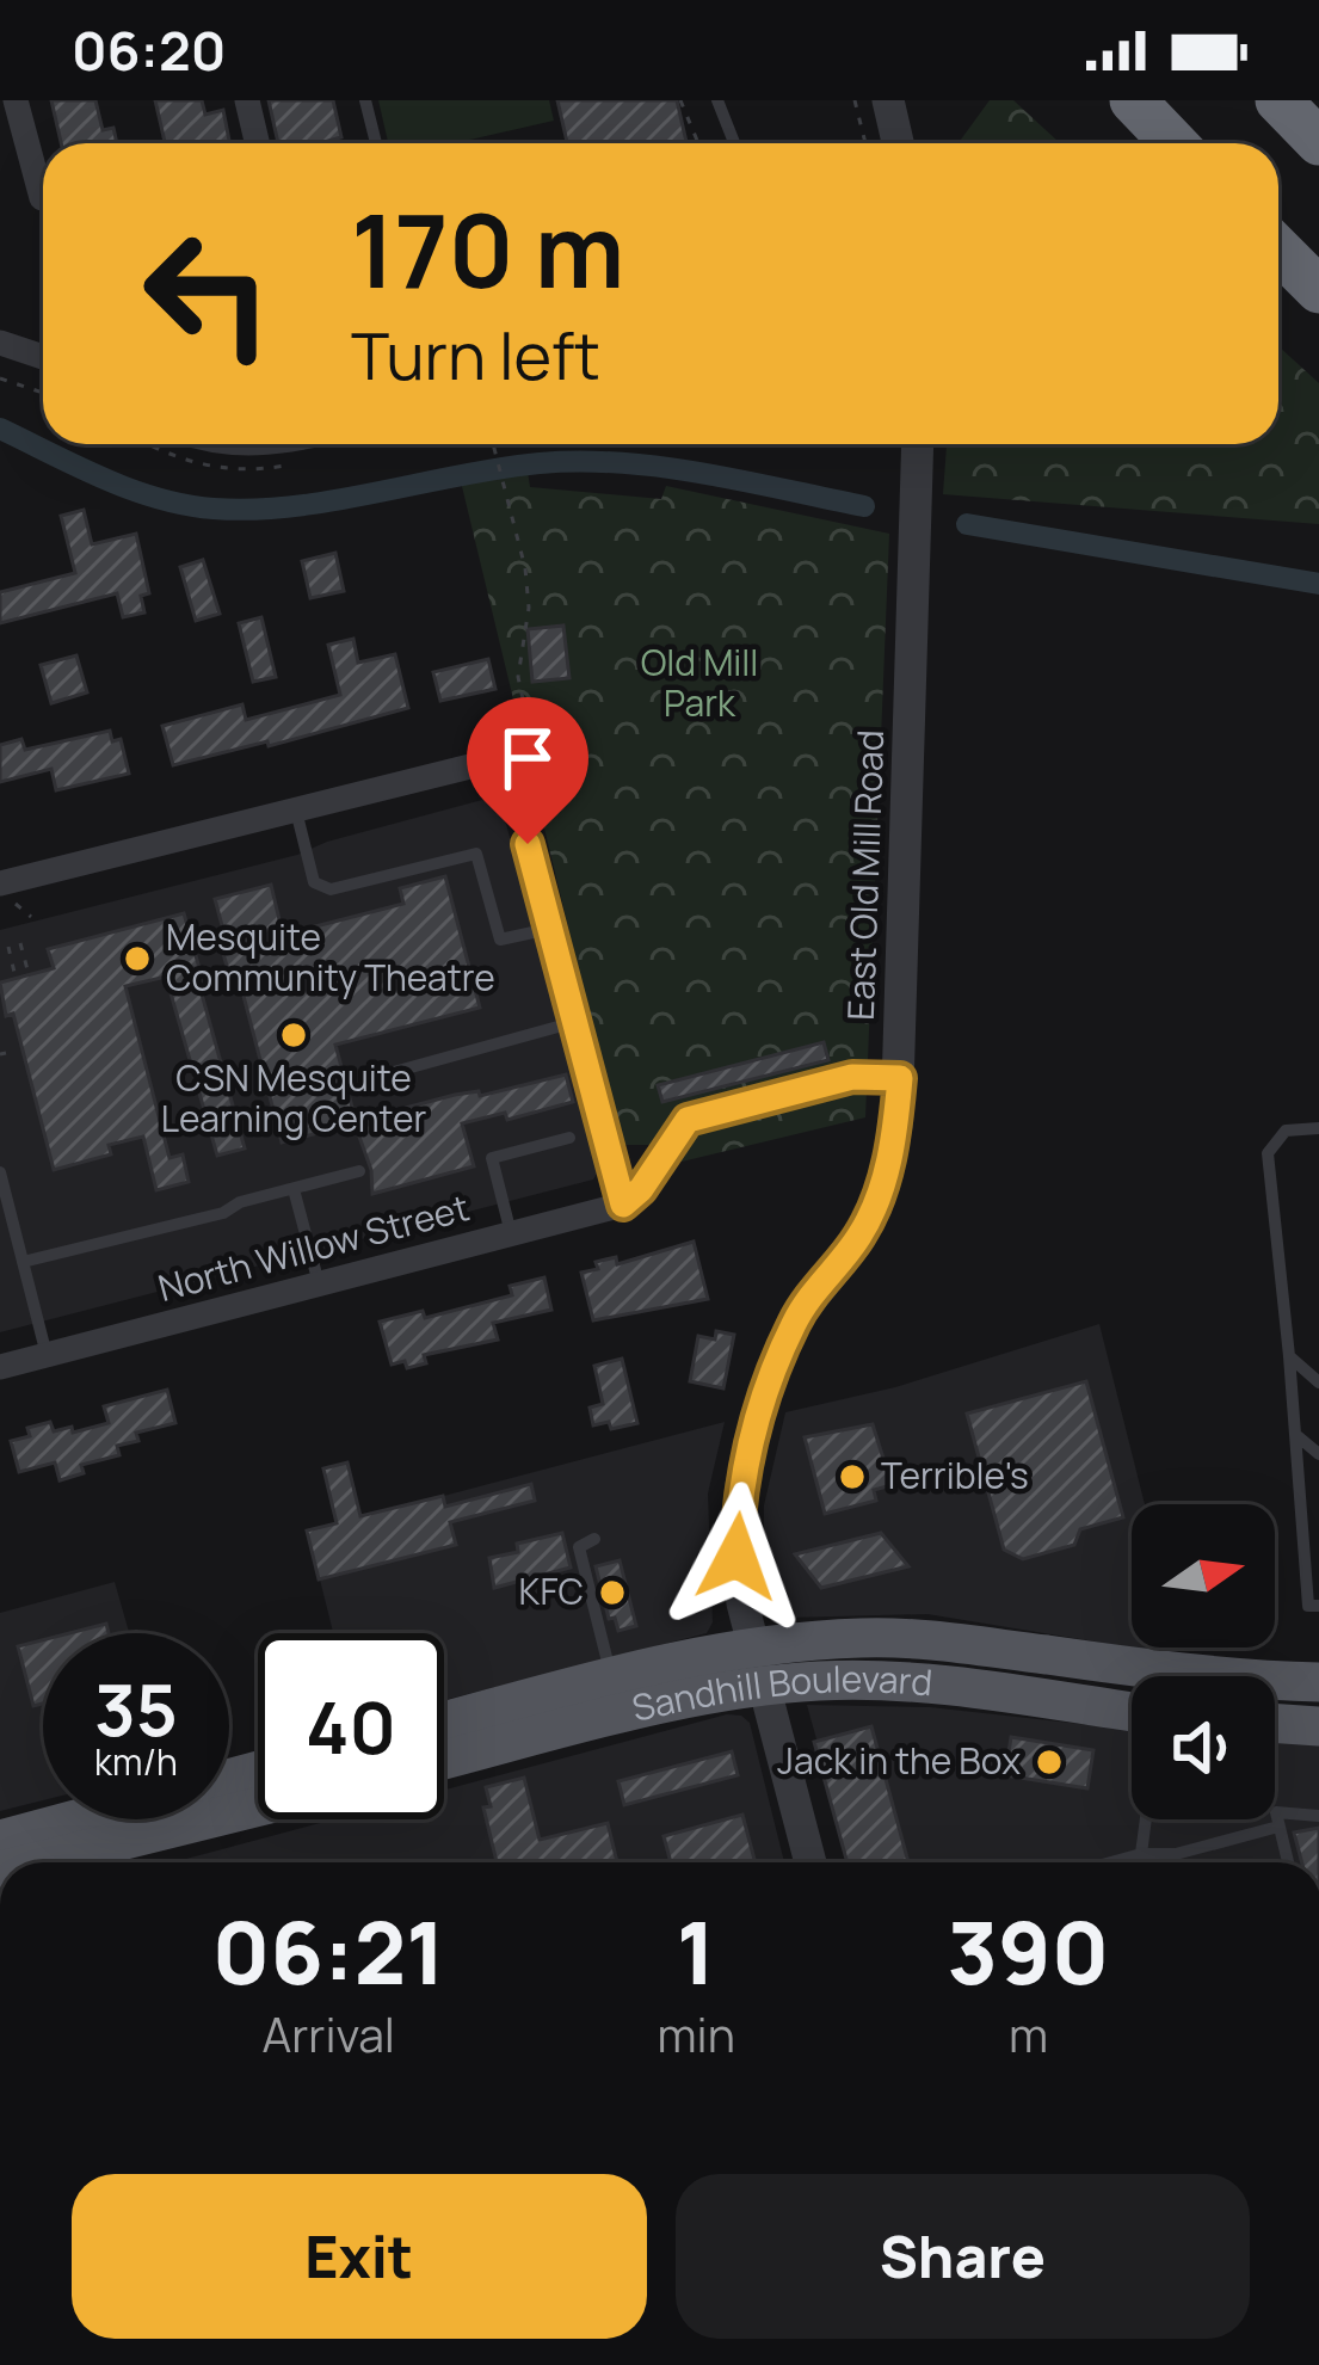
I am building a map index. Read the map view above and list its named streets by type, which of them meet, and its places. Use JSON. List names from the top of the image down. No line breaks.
{"streets":{"main road":["Sandhill Boulevard"],"street":["East Old Mill Road","North Willow Street"]},"crossings":[["East Old Mill Road","Sandhill Boulevard"]],"parks":["Old Mill Park"],"places":["Mesquite Community Theatre","CSN Mesquite Learning Center","Terrible's","KFC","Jack in the Box"],"north":"right","page":{"status":"06:20","turn":["170 m","Turn left"],"speed":"35 km/h","limit":"40","eta":["06:21","Arrival","1","min","390","m"],"buttons":["Exit","Share"]}}
